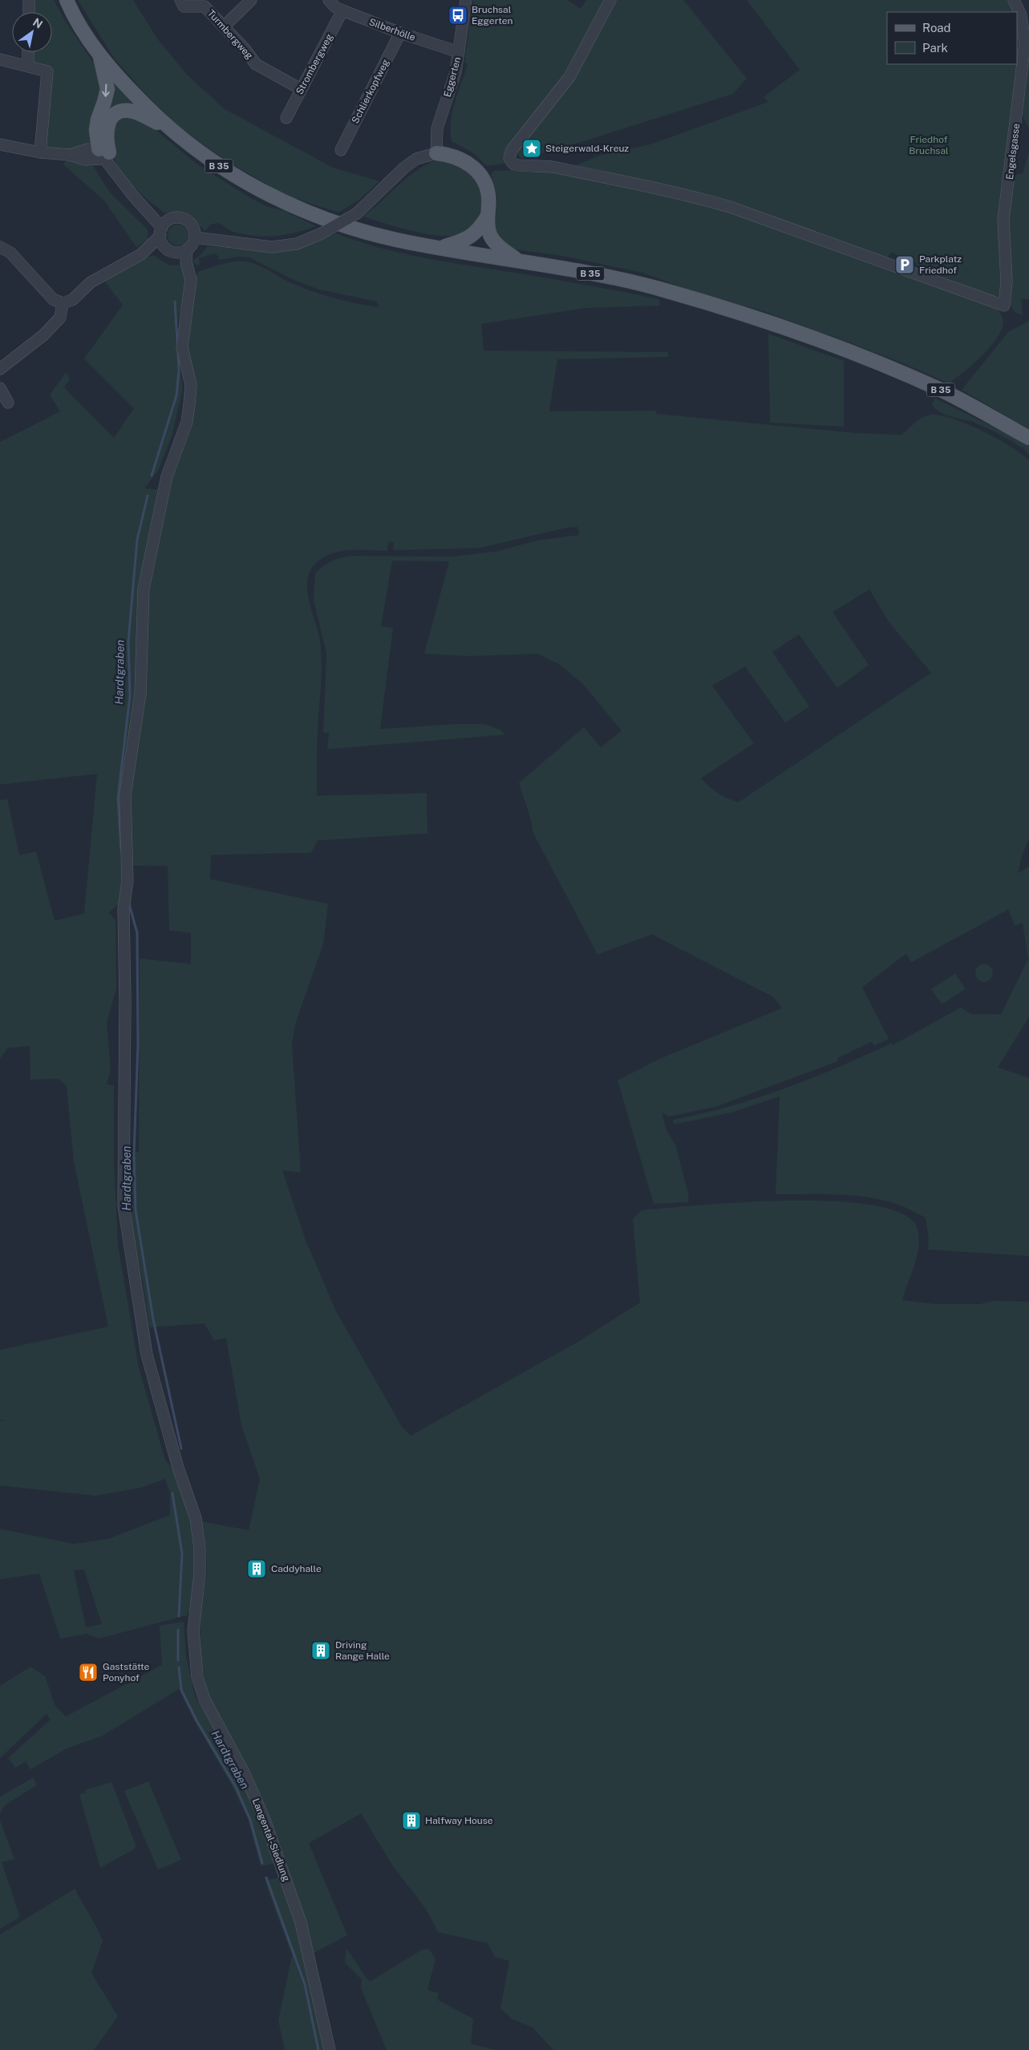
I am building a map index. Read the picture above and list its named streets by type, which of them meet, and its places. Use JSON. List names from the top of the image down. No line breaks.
{"streets":{"main road":["B 35"],"street":["Silberhölle","Turmbergweg","Strombergweg","Eggerten","Schlierkopfweg","Engelsgasse","Langental-Siedlung"]},"crossings":[["Silberhölle","Strombergweg"],["Silberhölle","Eggerten"],["Silberhölle","Schlierkopfweg"],["Turmbergweg","Strombergweg"]],"water":["Hardtgraben"],"parks":["Friedhof Bruchsal"],"places":{"bus stop":["Bruchsal Eggerten"],"place":["Steigerwald-Kreuz"],"parking":["Parkplatz Friedhof"],"building":["Caddyhalle","Driving Range Halle","Halfway House"],"restaurant":["Gaststätte Ponyhof"]},"legend":["Road","Park"],"north":"top right"}
